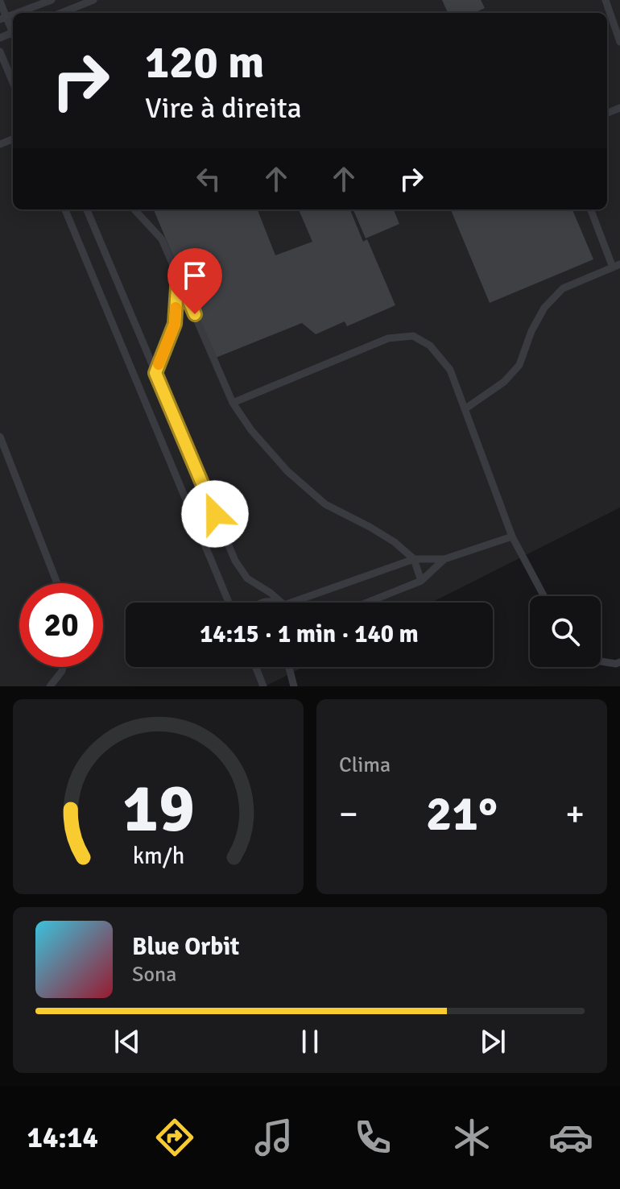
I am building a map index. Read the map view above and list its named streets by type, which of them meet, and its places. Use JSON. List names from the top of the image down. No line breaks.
{"page":{"turn":["120 m","Vire à direita"],"limit":"20","trip":"14:15 · 1 min · 140 m","tile":"Clima","heat":["−","21°","+"],"song":["Blue Orbit","Sona"],"tabs":"14:14","gauge":["19","km/h"]}}
